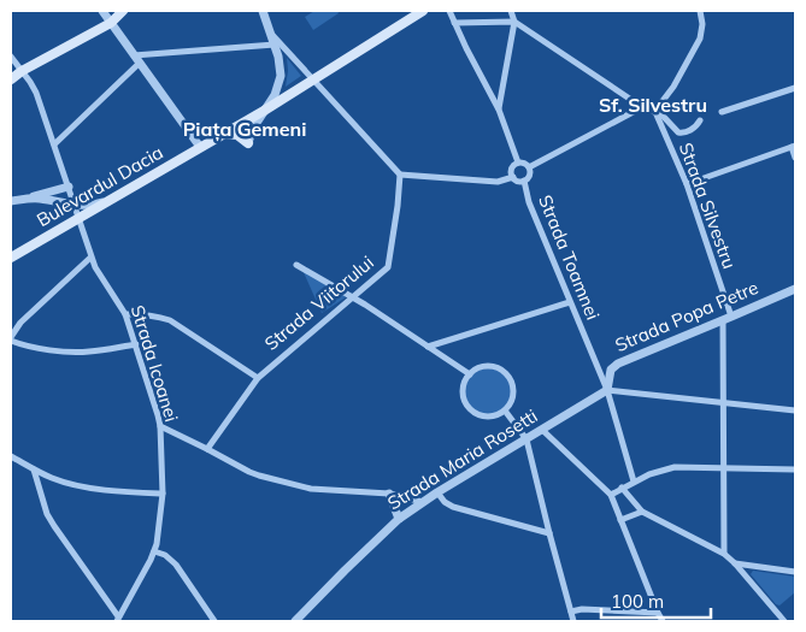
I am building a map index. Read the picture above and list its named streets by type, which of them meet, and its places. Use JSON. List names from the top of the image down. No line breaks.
{"streets":{"main road":["Bulevardul Dacia"],"street":["Strada Silvestru","Strada Toamnei","Strada Viitorului","Strada Popa Petre","Strada Icoanei","Strada Maria Rosetti"]},"crossings":[["Bulevardul Dacia","Strada Icoanei"],["Strada Silvestru","Strada Popa Petre"],["Strada Toamnei","Strada Popa Petre"],["Strada Toamnei","Strada Maria Rosetti"],["Strada Popa Petre","Strada Maria Rosetti"]],"districts":["Sf. Silvestru","Piața Gemeni"],"scale_bar":"100 m"}
